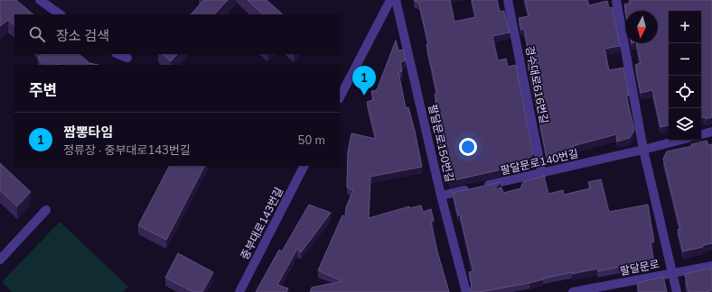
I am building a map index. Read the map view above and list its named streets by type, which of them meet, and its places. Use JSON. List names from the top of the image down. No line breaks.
{"streets":{"street":["경수대로616번길","팔달문로150번길","팔달문로140번길","중부대로143번길","팔달문로"]},"crossings":[["경수대로616번길","팔달문로140번길"],["팔달문로150번길","팔달문로140번길"]],"north":"bottom","page":{"map_buttons":["+","−"],"search":"장소 검색","heading":"주변","pins":"1","list":[{"mark":"1","name":"짬뽕타임","note":"정류장 · 중부대로143번길","value":"50 m"}]}}
